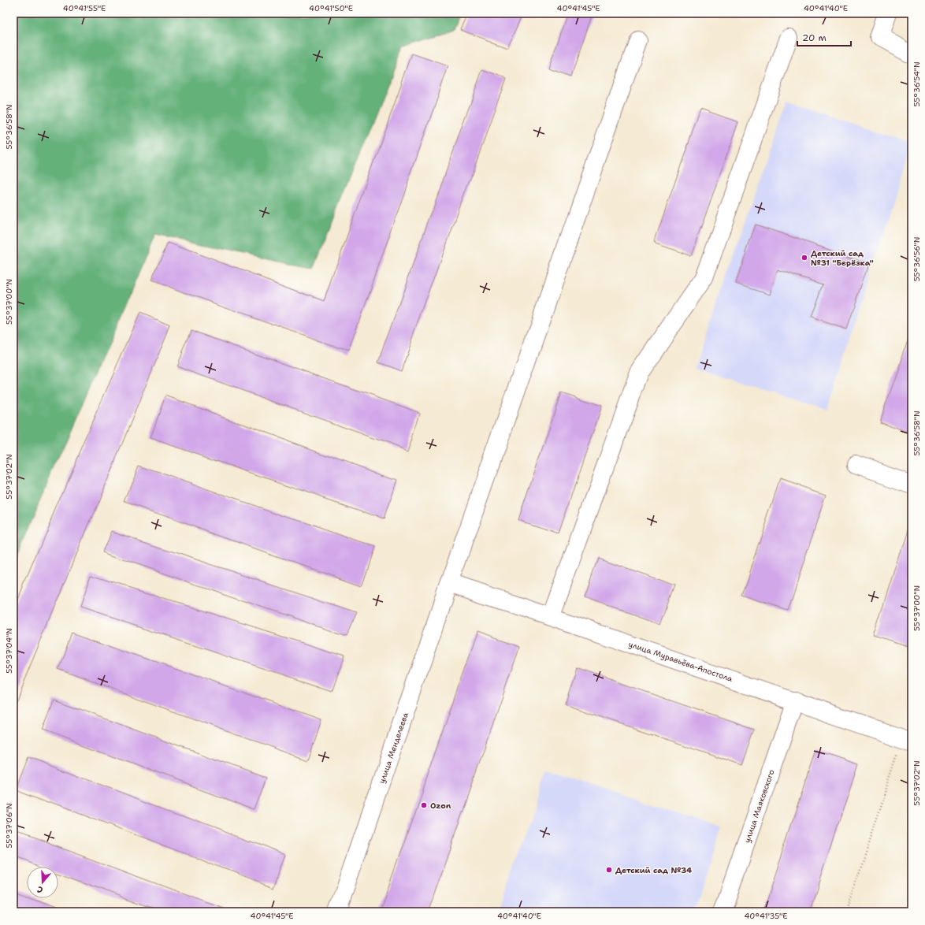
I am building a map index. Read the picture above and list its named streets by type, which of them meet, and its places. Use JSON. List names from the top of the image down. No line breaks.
{"streets":{"street":["улица Муравьёва-Апостола","улица Менделеева","улица Маяковского"]},"crossings":[["улица Муравьёва-Апостола","улица Менделеева"],["улица Муравьёва-Апостола","улица Маяковского"]],"places":["Детский сад №31 \"Берёзка\"","Ozon","Детский сад №34"],"scale_bar":"20 m","north":"bottom","coordinates":["40°41'55\"E","40°41'50\"E","40°41'45\"E","40°41'40\"E","55°36'54\"N","55°36'58\"N","55°36'56\"N","55°37'00\"N","55°37'02\"N","55°37'04\"N","55°37'06\"N","40°41'35\"E"]}
